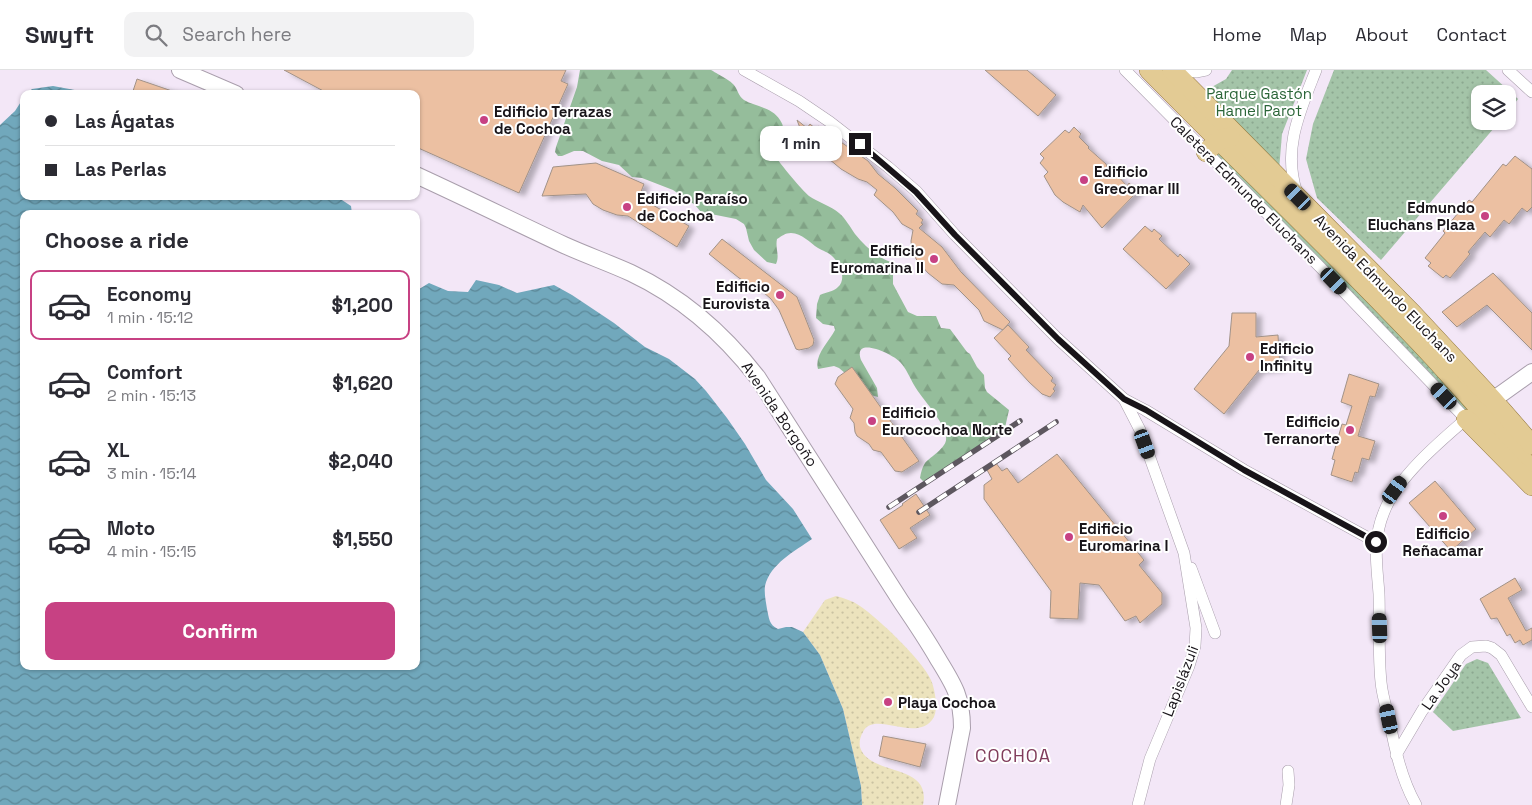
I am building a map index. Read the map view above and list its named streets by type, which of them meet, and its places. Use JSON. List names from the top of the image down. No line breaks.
{"streets":{"main road":["Avenida Edmundo Eluchans","Avenida Borgoño"],"street":["Caletera Edmundo Eluchans","Lapislázuli","La Joya"]},"crossings":[["Caletera Edmundo Eluchans","Avenida Edmundo Eluchans"]],"districts":["COCHOA"],"parks":["Parque Gastón Hamel Parot"],"places":["Edificio Terrazas de Cochoa","Edificio Grecomar III","Edificio Paraíso de Cochoa","Edmundo Eluchans Plaza","Edificio Euromarina II","Edificio Eurovista","Edificio Infinity","Edificio Eurocochoa Norte","Edificio Terranorte","Edificio Reñacamar","Edificio Euromarina I","Playa Cochoa"],"page":{"header":"Swyft","search":"Search here","nav":["Home","Map","About","Contact"],"banner":["Las Ágatas","Las Perlas"],"bubble":"1 min","heading":"Choose a ride","list":[{"name":"Economy","note":"1 min · 15:12","value":"$1,200"},{"name":"Comfort","note":"2 min · 15:13","value":"$1,620"},{"name":"XL","note":"3 min · 15:14","value":"$2,040"},{"name":"Moto","note":"4 min · 15:15","value":"$1,550"}],"buttons":"Confirm"}}
